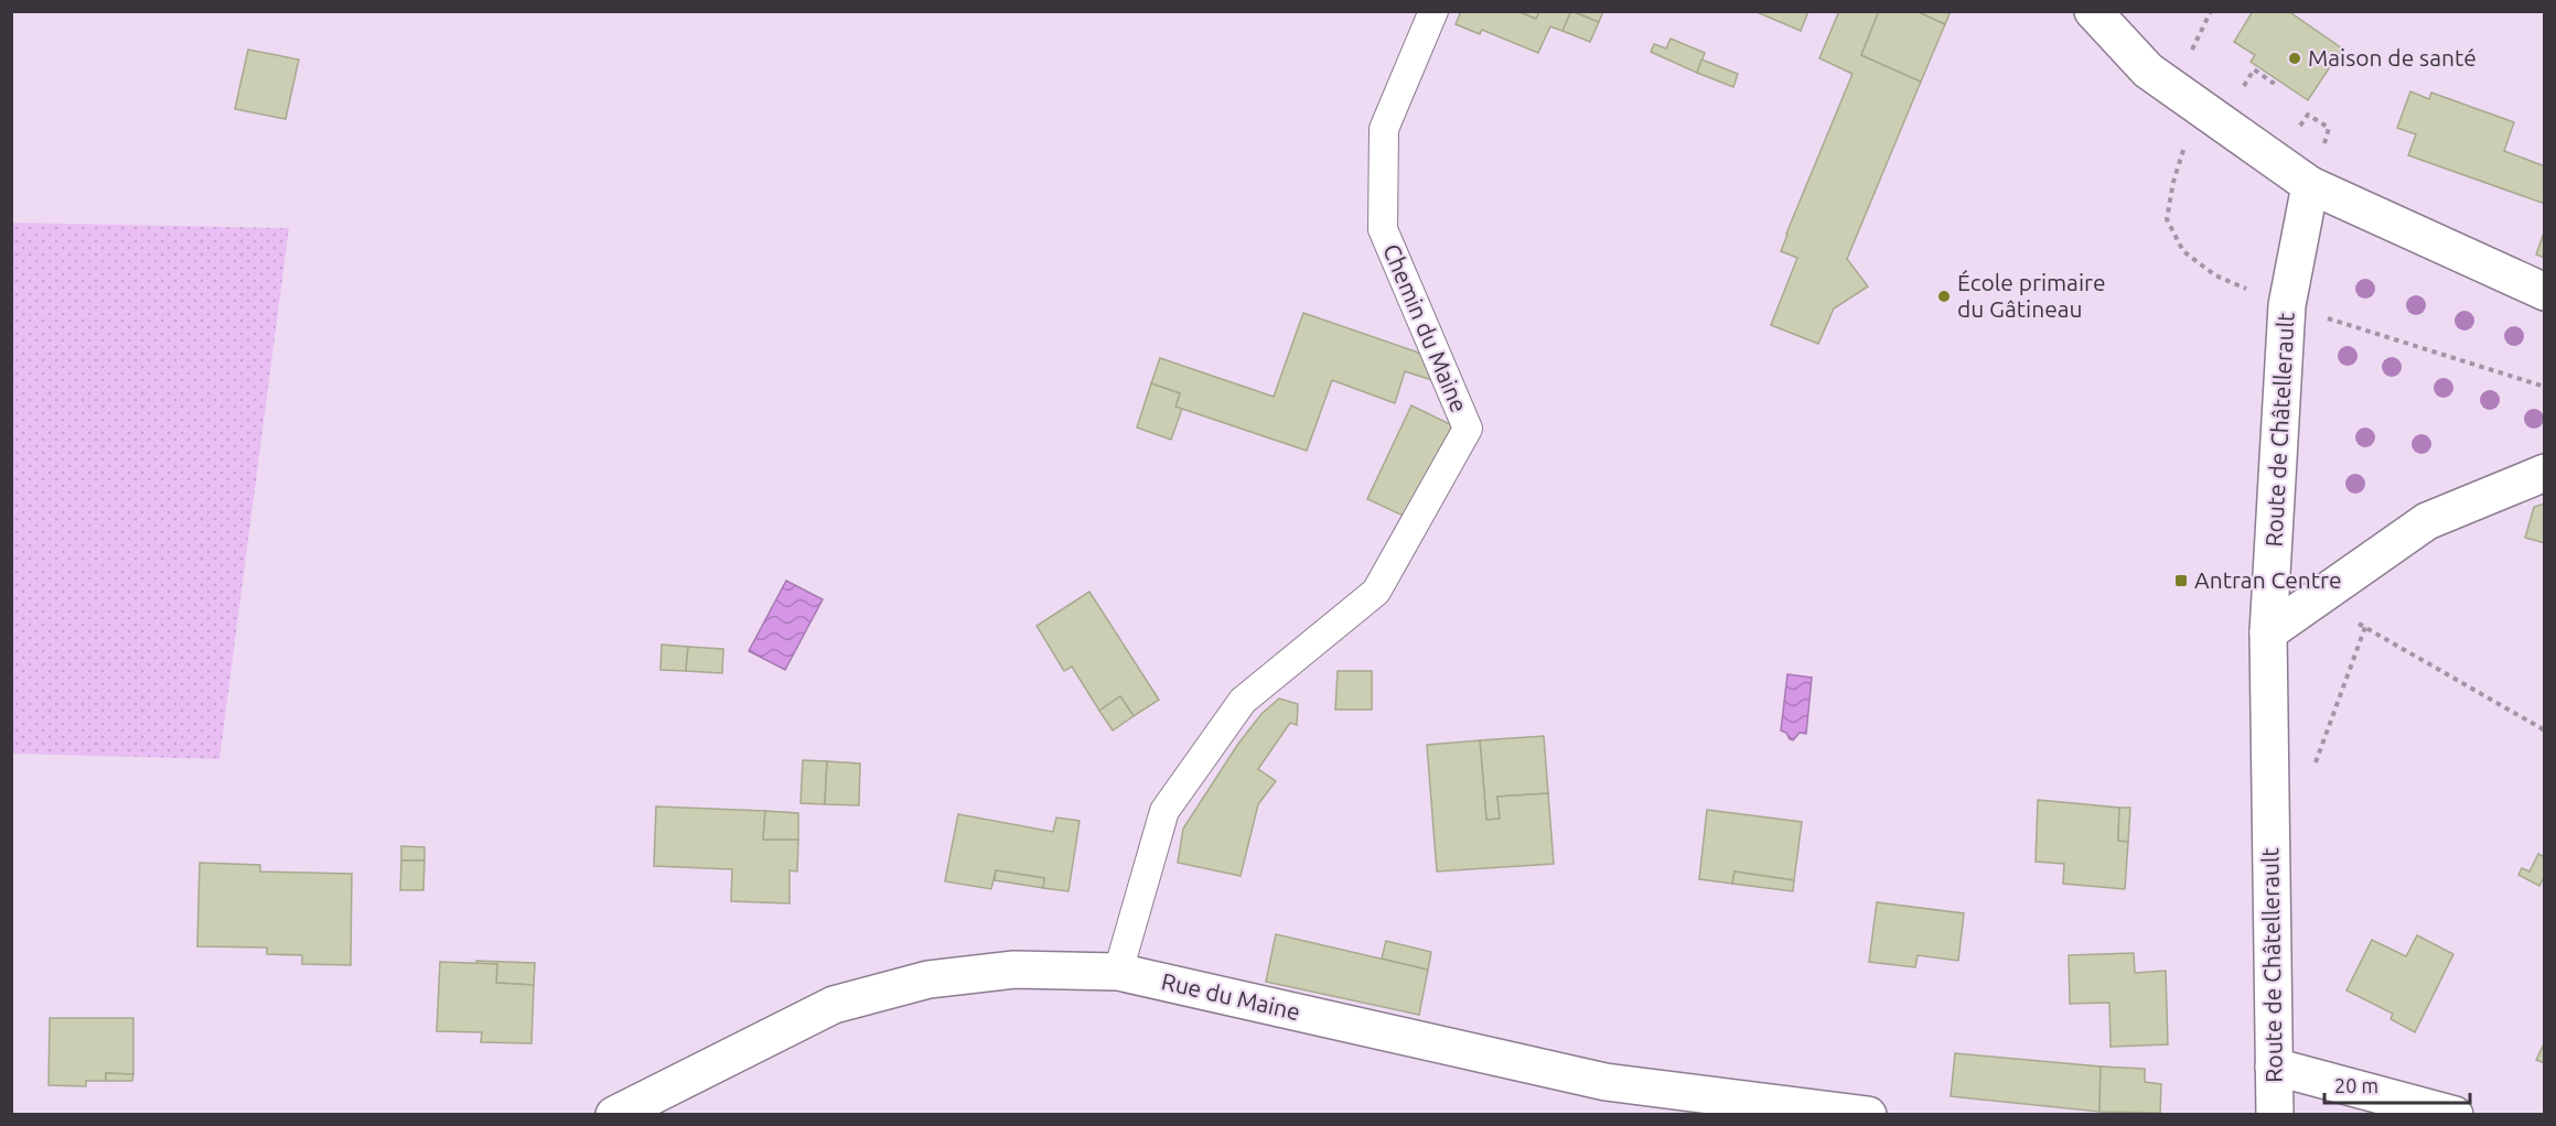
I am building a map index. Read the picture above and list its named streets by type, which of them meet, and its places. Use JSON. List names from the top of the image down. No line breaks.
{"streets":{"street":["Route de Châtellerault","Rue du Maine"],"lane":["Chemin du Maine"]},"crossings":[["Chemin du Maine","Rue du Maine"]],"places":{"other":["Maison de santé","École primaire du Gâtineau"],"transit":["Antran Centre"]},"scale_bar":"20 m"}
